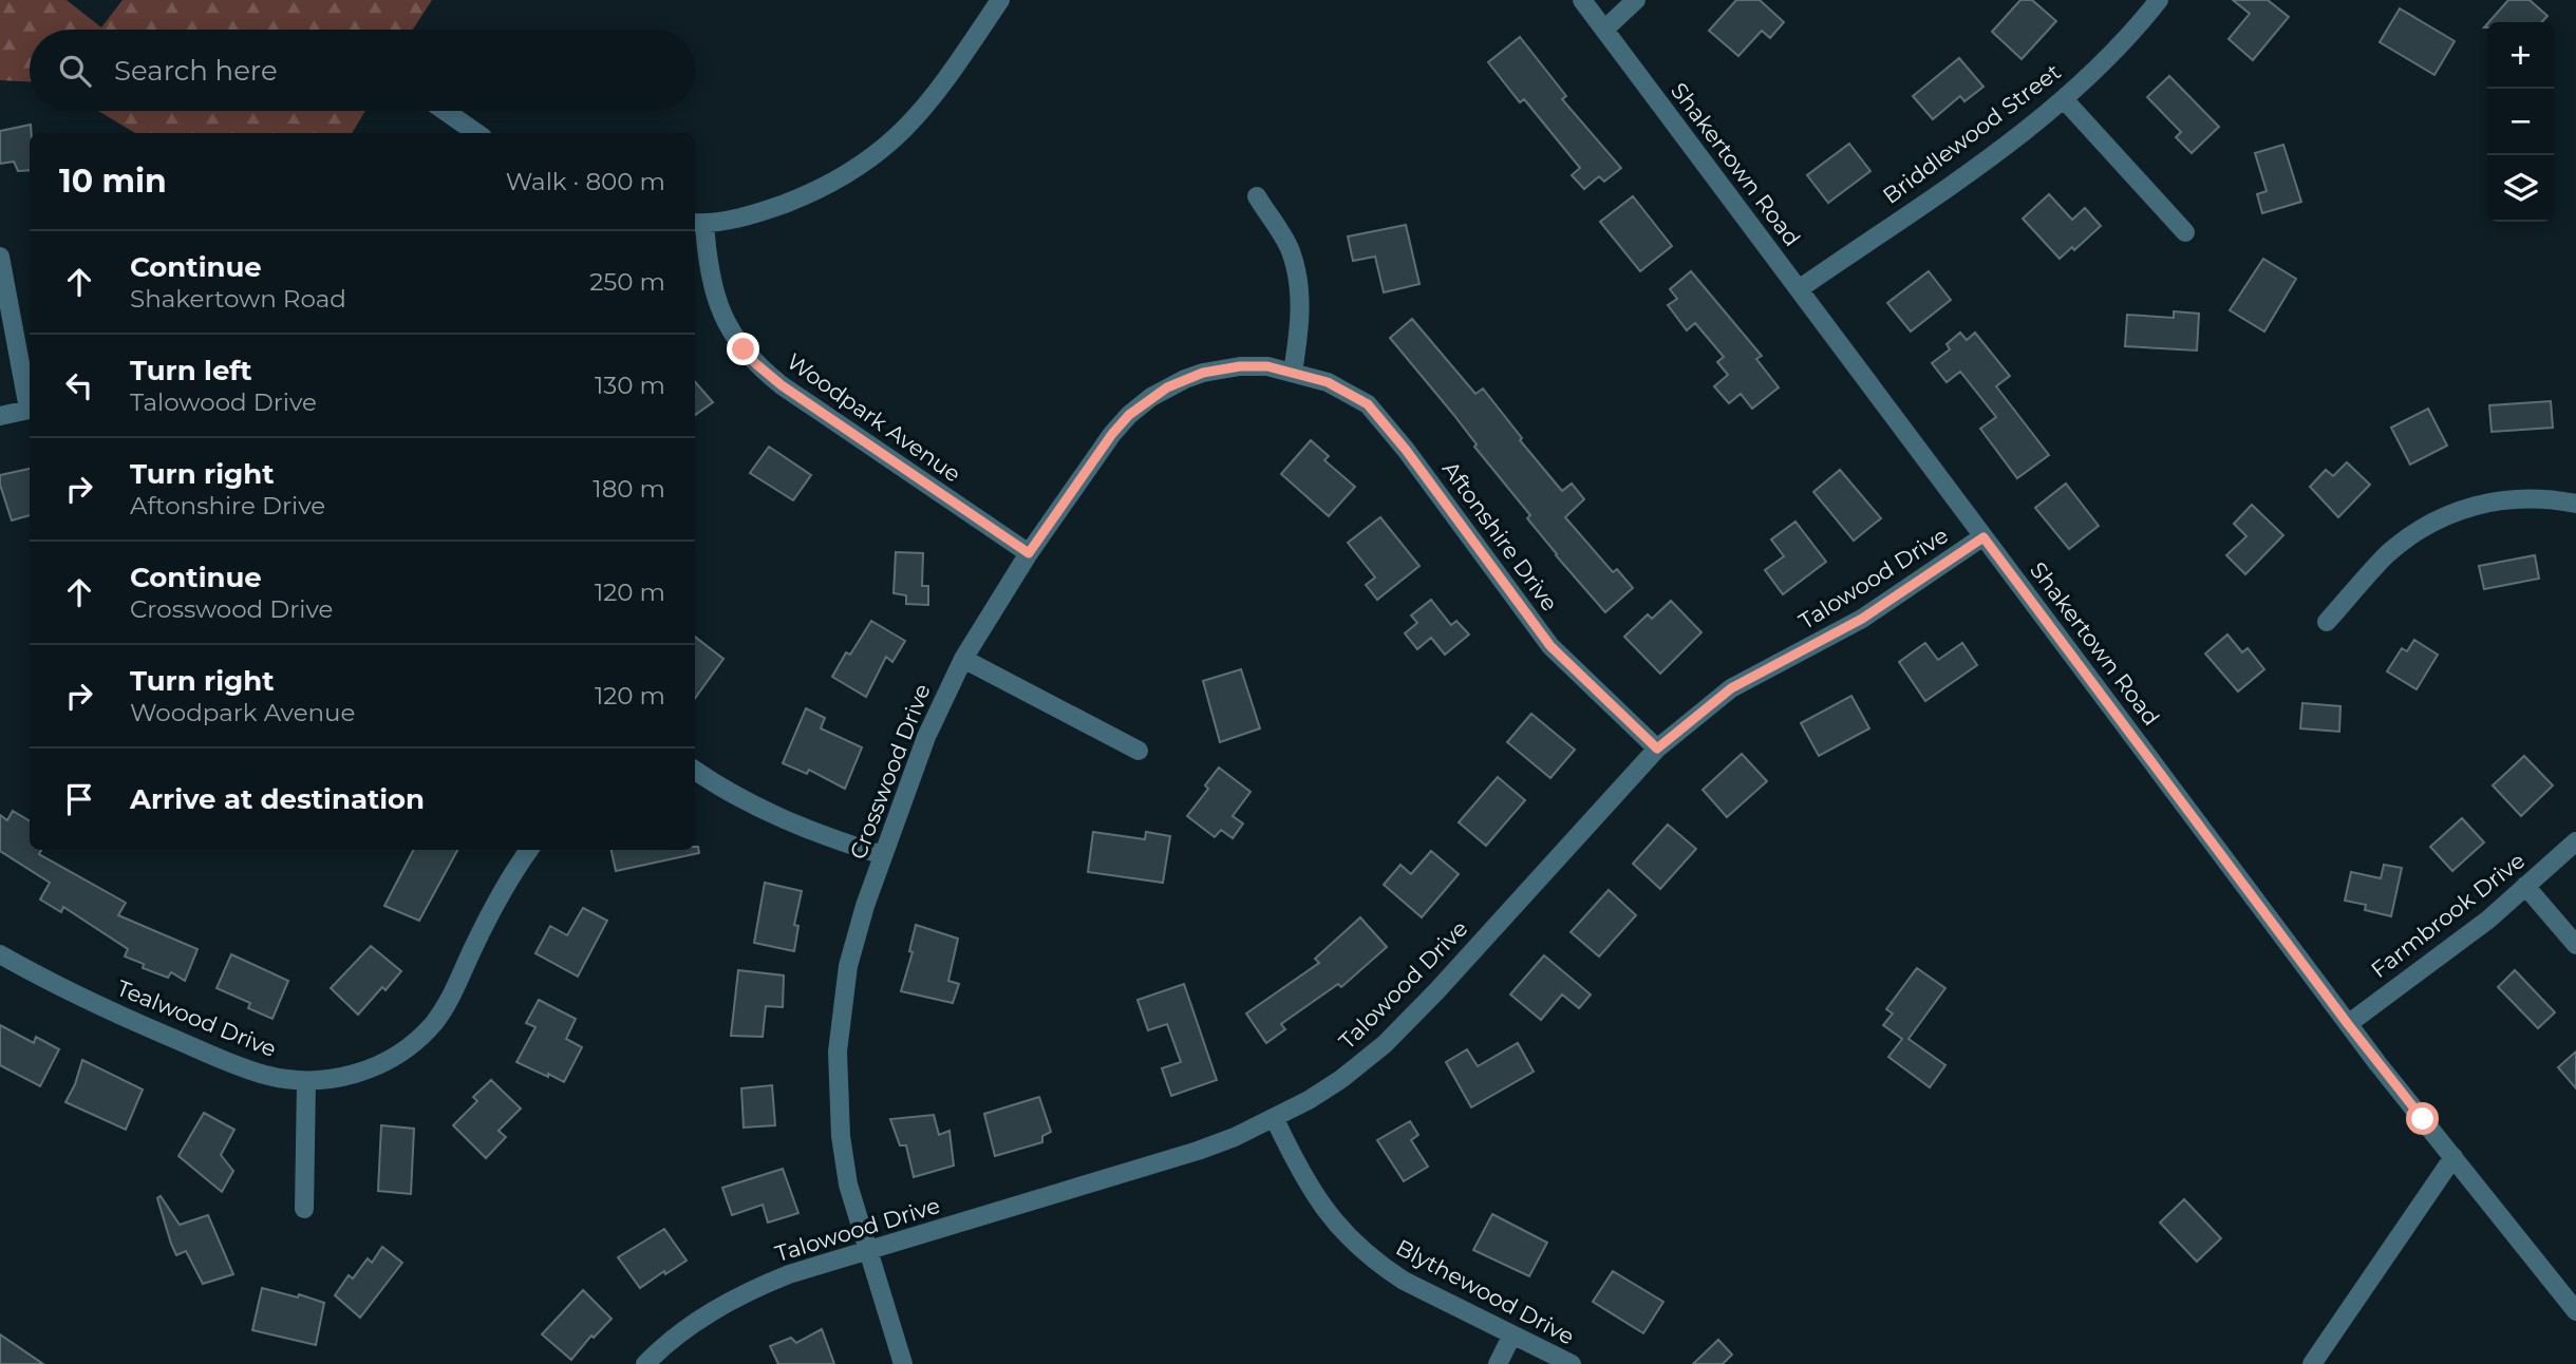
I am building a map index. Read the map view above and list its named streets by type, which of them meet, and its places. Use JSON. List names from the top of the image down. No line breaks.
{"streets":{"street":["Briddlewood Street","Shakertown Road","Woodpark Avenue","Aftonshire Drive","Talowood Drive","Crosswood Drive","Farmbrook Drive","Tealwood Drive","Blythewood Drive"]},"crossings":[["Briddlewood Street","Shakertown Road"],["Shakertown Road","Talowood Drive"],["Shakertown Road","Farmbrook Drive"],["Woodpark Avenue","Crosswood Drive"],["Aftonshire Drive","Talowood Drive"],["Aftonshire Drive","Crosswood Drive"],["Talowood Drive","Crosswood Drive"],["Talowood Drive","Blythewood Drive"]],"page":{"map_buttons":["+","−"],"search":"Search here","heading":["10 min","Walk · 800 m"],"list":[["Continue","Shakertown Road","250 m"],["Turn left","Talowood Drive","130 m"],["Turn right","Aftonshire Drive","180 m"],["Continue","Crosswood Drive","120 m"],["Turn right","Woodpark Avenue","120 m"],"Arrive at destination"]}}
